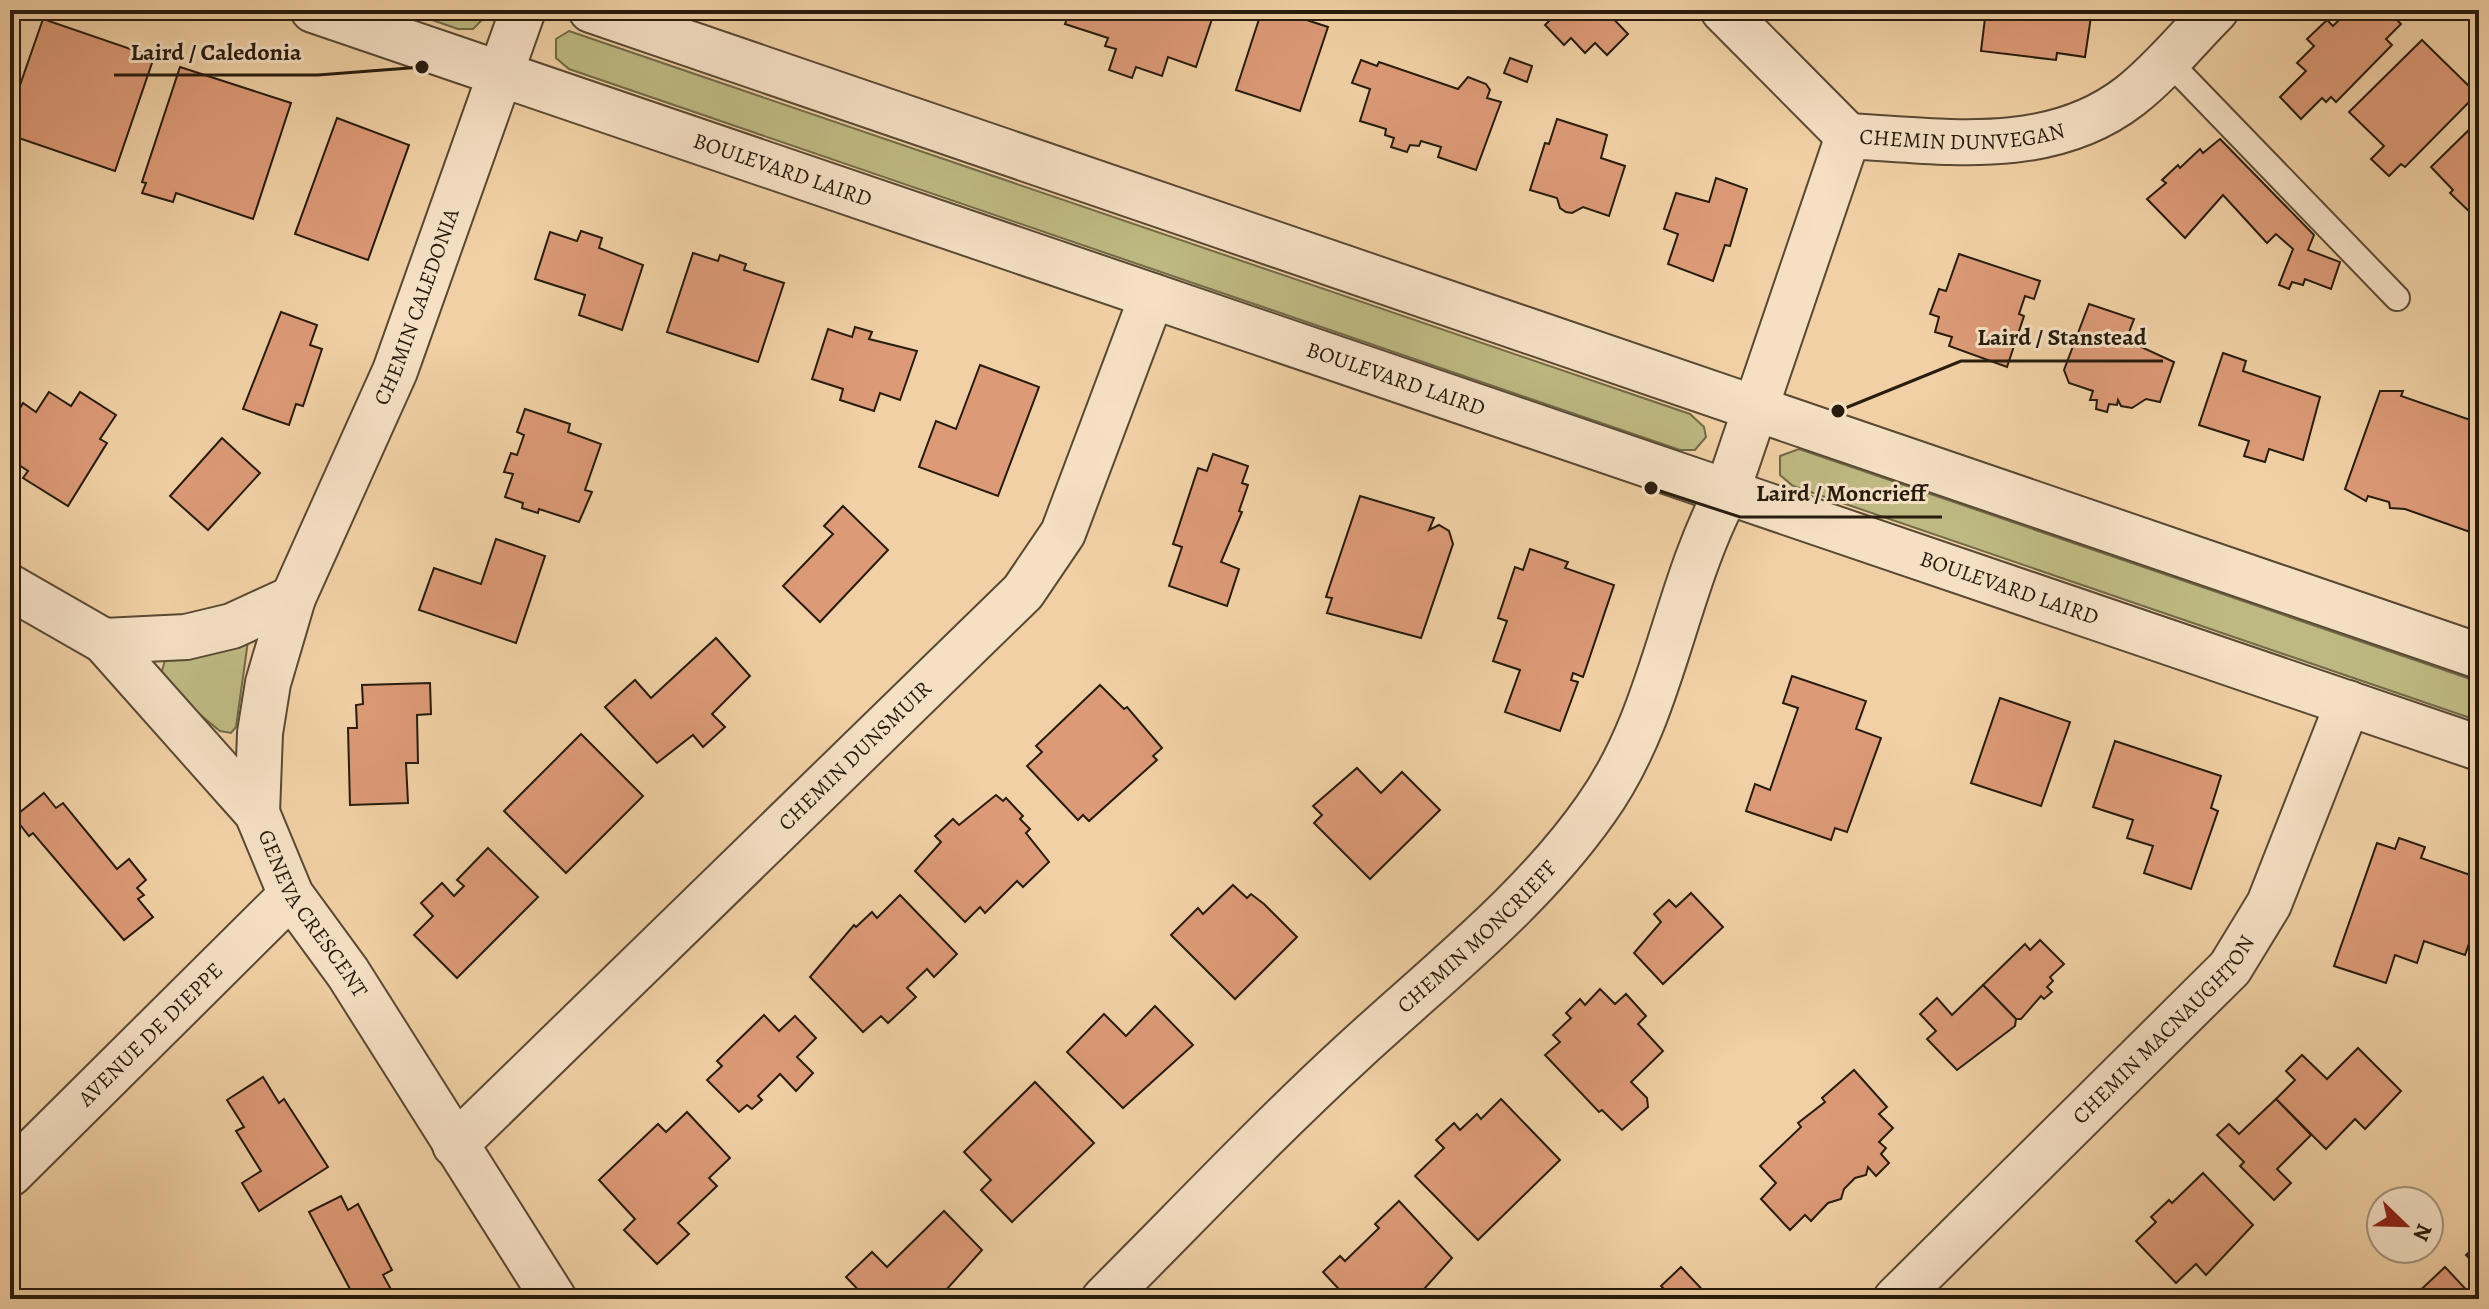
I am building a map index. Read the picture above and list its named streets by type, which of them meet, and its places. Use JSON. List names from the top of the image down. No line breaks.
{"streets":{"street":["CHEMIN DUNVEGAN","BOULEVARD LAIRD","CHEMIN CALEDONIA","CHEMIN DUNSMUIR","GENEVA CRESCENT","CHEMIN MONCRIEFF","CHEMIN MACNAUGHTON","AVENUE DE DIEPPE"]},"crossings":[["CHEMIN DUNVEGAN","BOULEVARD LAIRD"],["CHEMIN DUNVEGAN","CHEMIN MONCRIEFF"],["BOULEVARD LAIRD","CHEMIN CALEDONIA"],["BOULEVARD LAIRD","CHEMIN DUNSMUIR"],["BOULEVARD LAIRD","CHEMIN MONCRIEFF"],["BOULEVARD LAIRD","CHEMIN MACNAUGHTON"],["CHEMIN CALEDONIA","GENEVA CRESCENT"],["CHEMIN DUNSMUIR","GENEVA CRESCENT"],["GENEVA CRESCENT","AVENUE DE DIEPPE"]],"places":["Laird / Caledonia","Laird / Stanstead","Laird / Moncrieff"],"north":"bottom right"}
